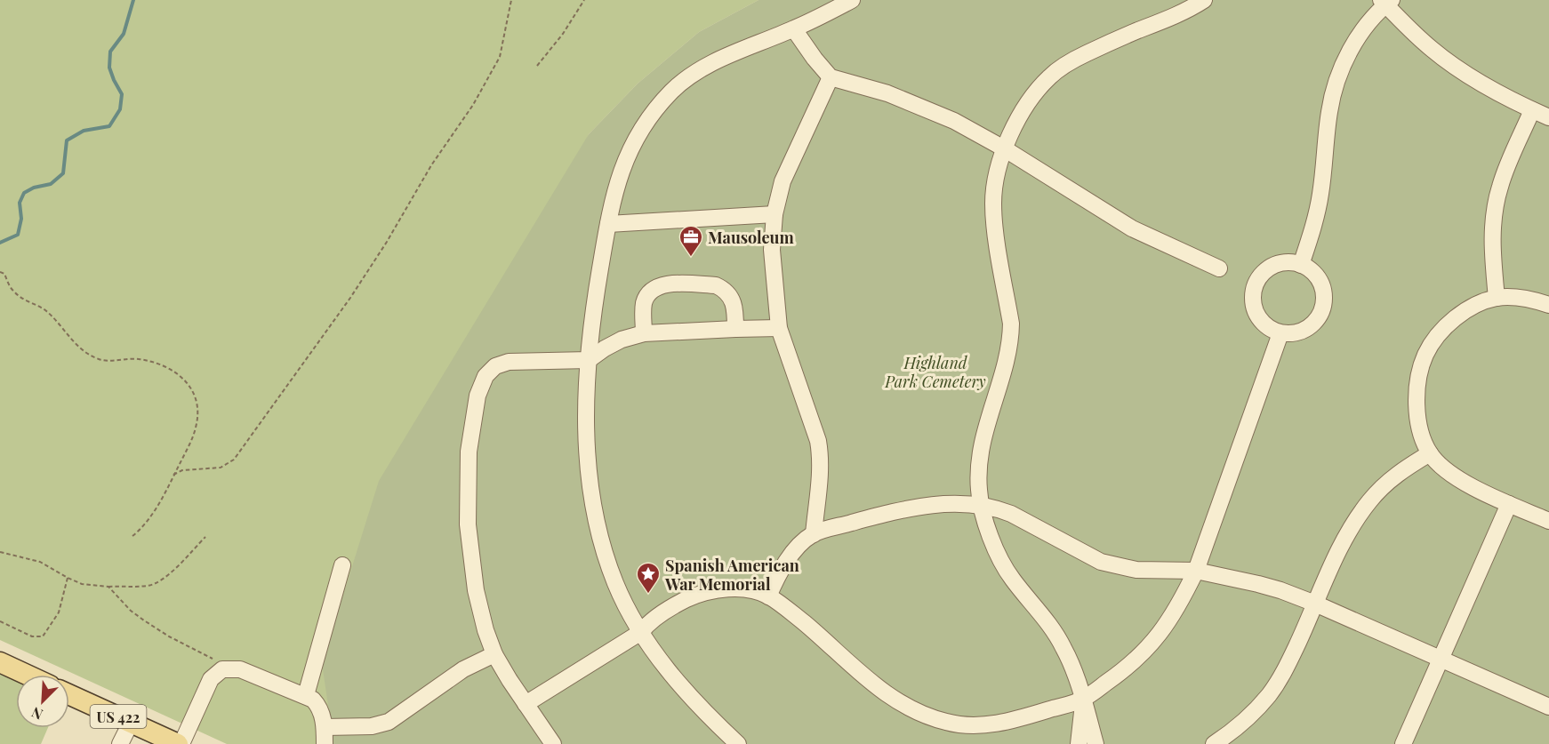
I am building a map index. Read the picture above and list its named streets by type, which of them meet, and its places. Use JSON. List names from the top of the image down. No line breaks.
{"streets":{"main road":["US 422"]},"parks":["Highland Park Cemetery"],"places":{"office":["Mausoleum"],"place":["Spanish American War Memorial"]},"north":"bottom left"}
